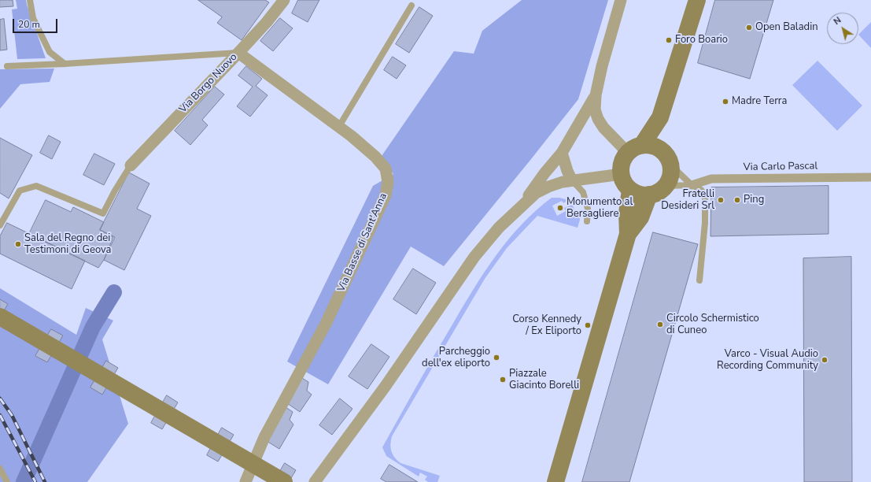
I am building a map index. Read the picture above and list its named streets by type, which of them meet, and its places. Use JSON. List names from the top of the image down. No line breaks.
{"streets":{"street":["Via Borgo Nuovo","Via Carlo Pascal","Via Basse di Sant'Anna"]},"crossings":[["Via Borgo Nuovo","Via Basse di Sant'Anna"]],"places":["Open Baladin","Foro Boario","Madre Terra","Fratelli Desideri Srl","Ping","Monumento al Bersagliere","Sala del Regno dei Testimoni di Geova","Circolo Schermistico di Cuneo","Corso Kennedy / Ex Eliporto","Parcheggio dell'ex eliporto","Varco - Visual Audio Recording Community","Piazzale Giacinto Borelli"],"scale_bar":"20 m","north":"top left"}
